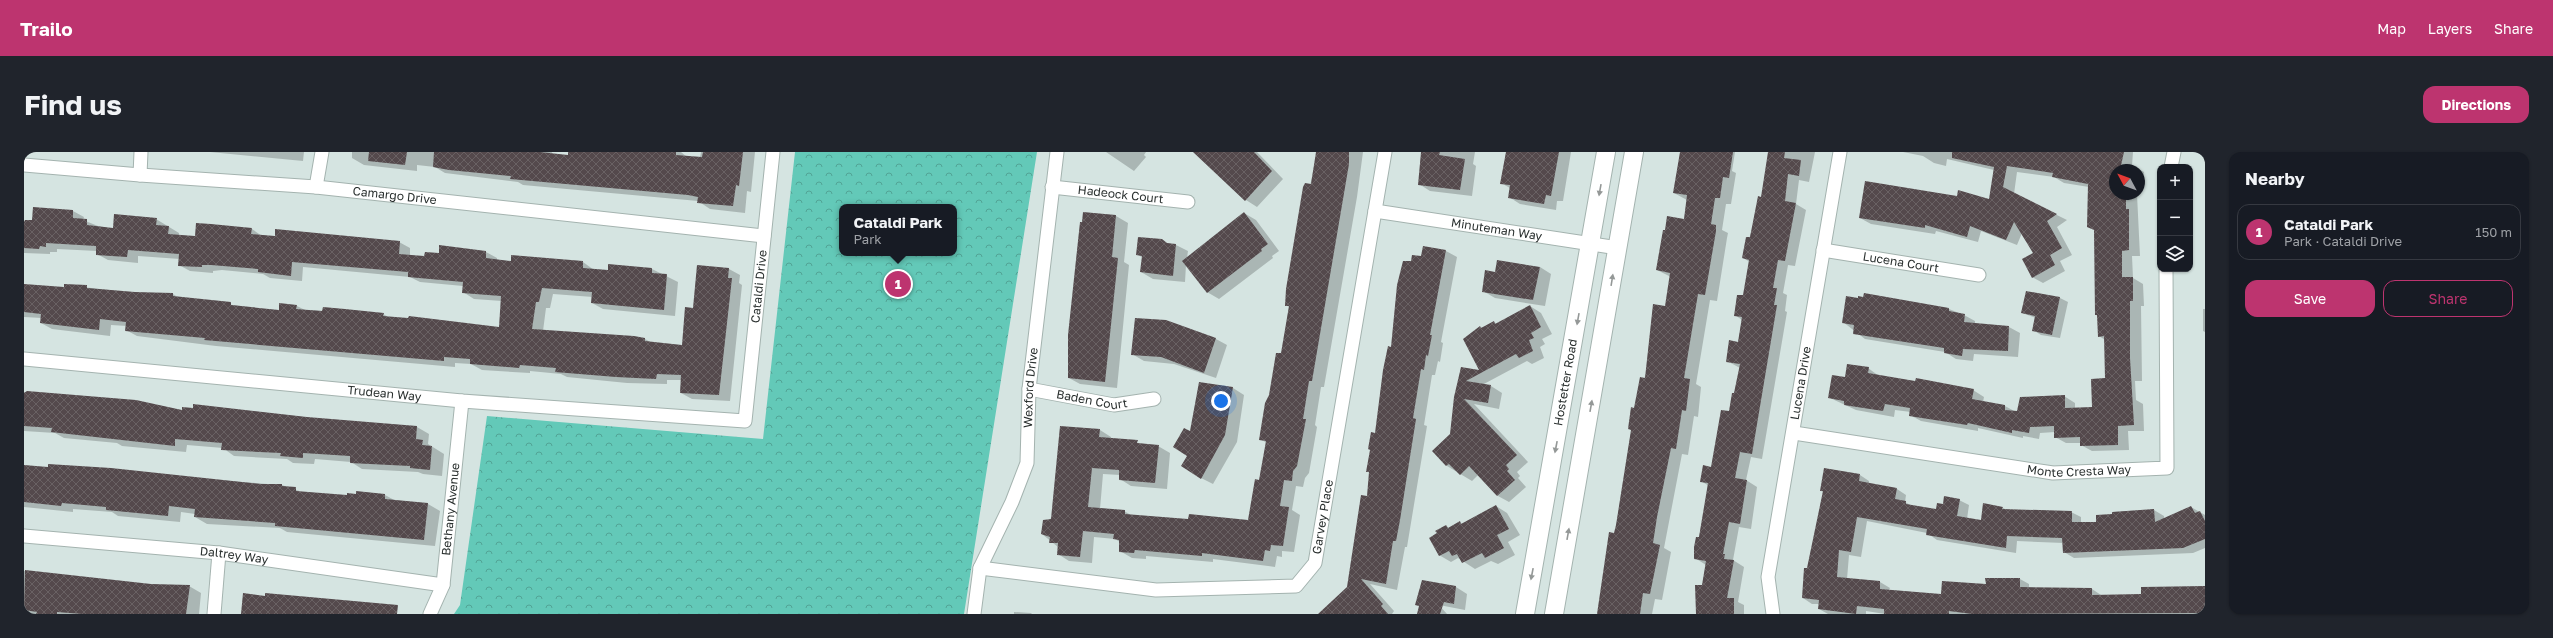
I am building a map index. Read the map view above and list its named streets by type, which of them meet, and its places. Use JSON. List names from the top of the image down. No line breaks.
{"streets":{"main road":["Hostetter Road"],"street":["Camargo Drive","Hadeock Court","Minuteman Way","Lucena Court","Cataldi Drive","Lucena Drive","Wexford Drive","Trudean Way","Baden Court","Monte Cresta Way","Bethany Avenue","Garvey Place","Daltrey Way"]},"crossings":[["Camargo Drive","Cataldi Drive"],["Hadeock Court","Wexford Drive"],["Minuteman Way","Hostetter Road"],["Minuteman Way","Garvey Place"],["Lucena Court","Lucena Drive"],["Cataldi Drive","Trudean Way"],["Lucena Drive","Monte Cresta Way"],["Wexford Drive","Baden Court"],["Wexford Drive","Garvey Place"],["Trudean Way","Bethany Avenue"],["Bethany Avenue","Daltrey Way"]],"north":"top left","page":{"header":"Trailo","nav":["Map","Layers","Share"],"buttons":["Directions",["Save","Share"]],"title":"Find us","heading":"Nearby","map_buttons":["+","−"],"popup":["Cataldi Park","Park"],"list":[{"mark":"1","name":"Cataldi Park","note":"Park · Cataldi Drive","value":"150 m"}],"pins":"1"}}
